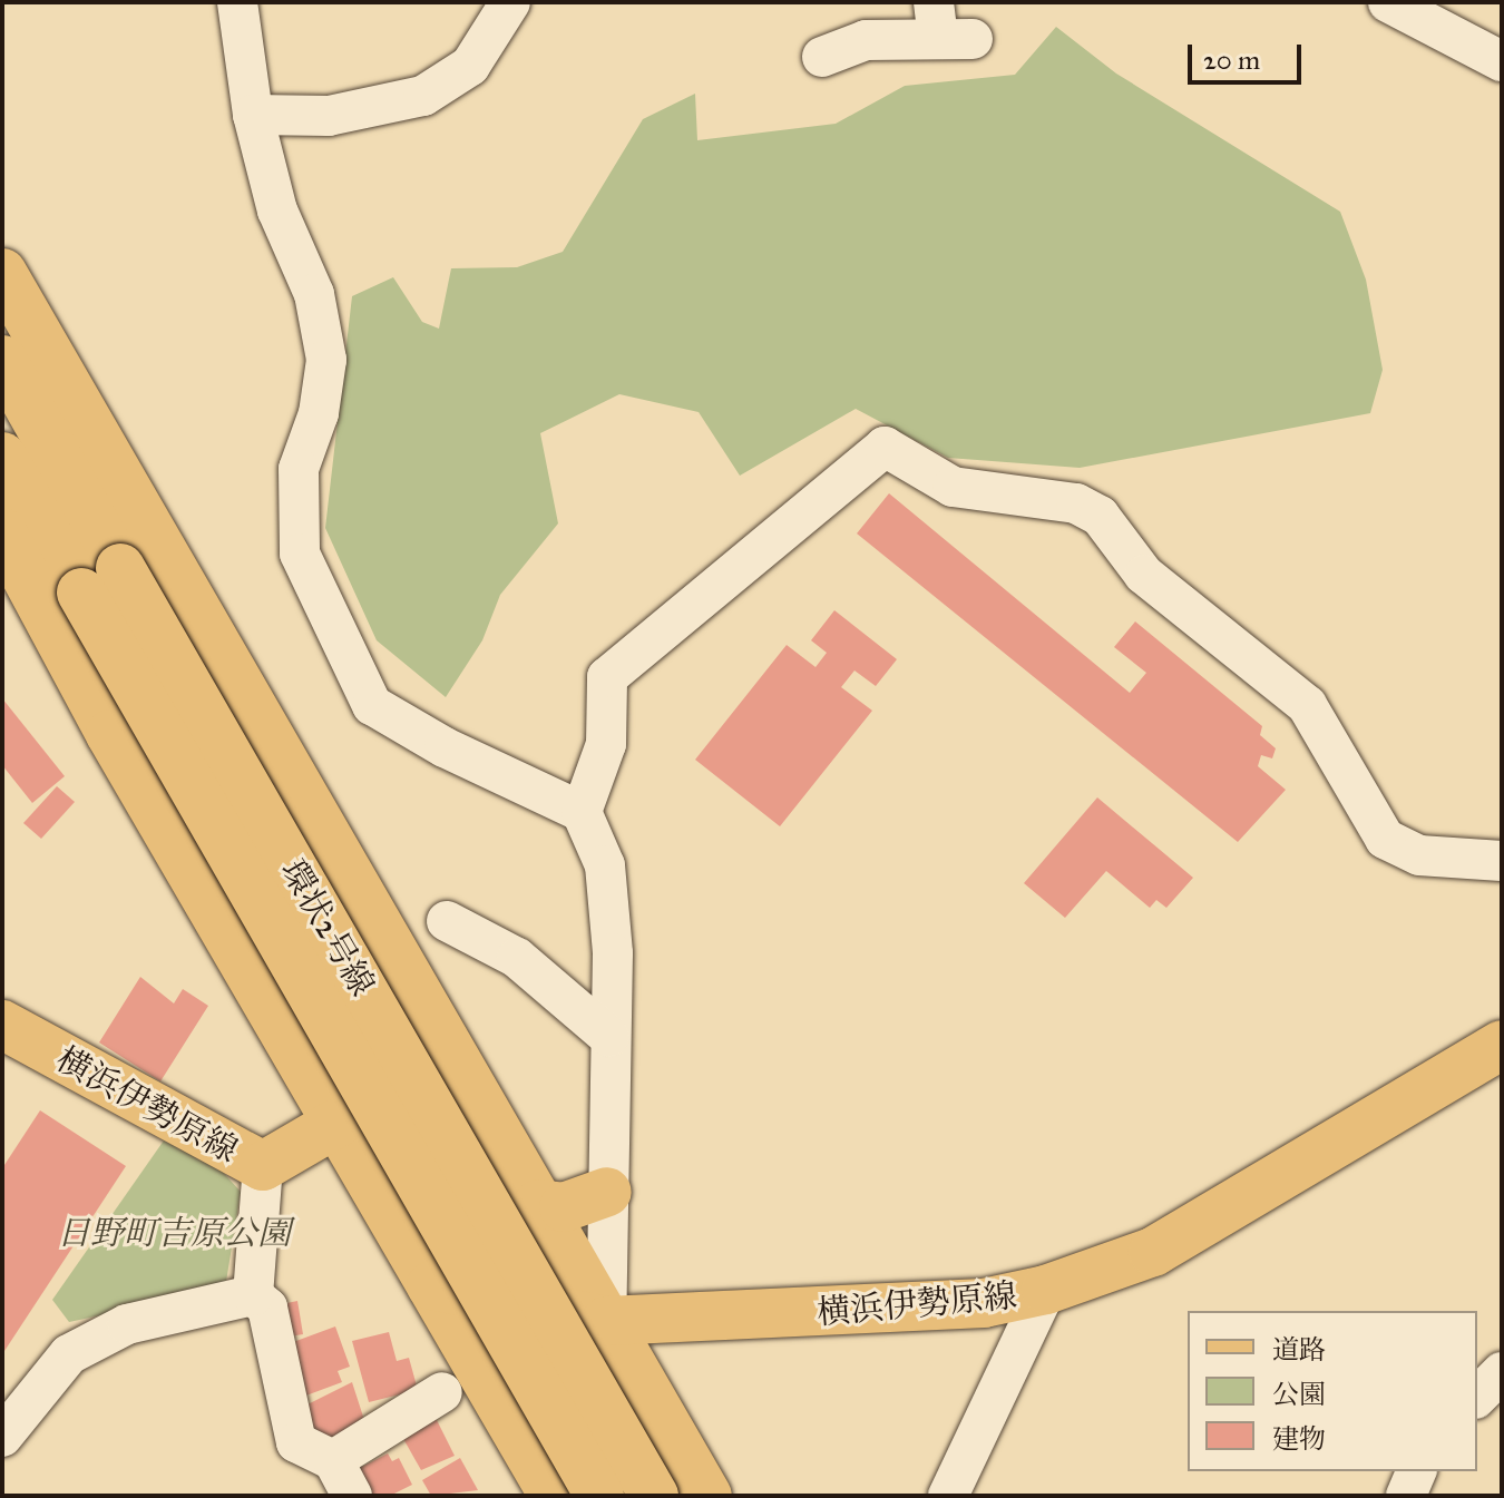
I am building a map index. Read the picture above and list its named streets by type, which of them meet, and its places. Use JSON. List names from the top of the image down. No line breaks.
{"streets":{"main road":["環状2号線","横浜伊勢原線"]},"parks":["日野町吉原公園"],"legend":["道路","公園","建物"],"scale_bar":"20 m"}
